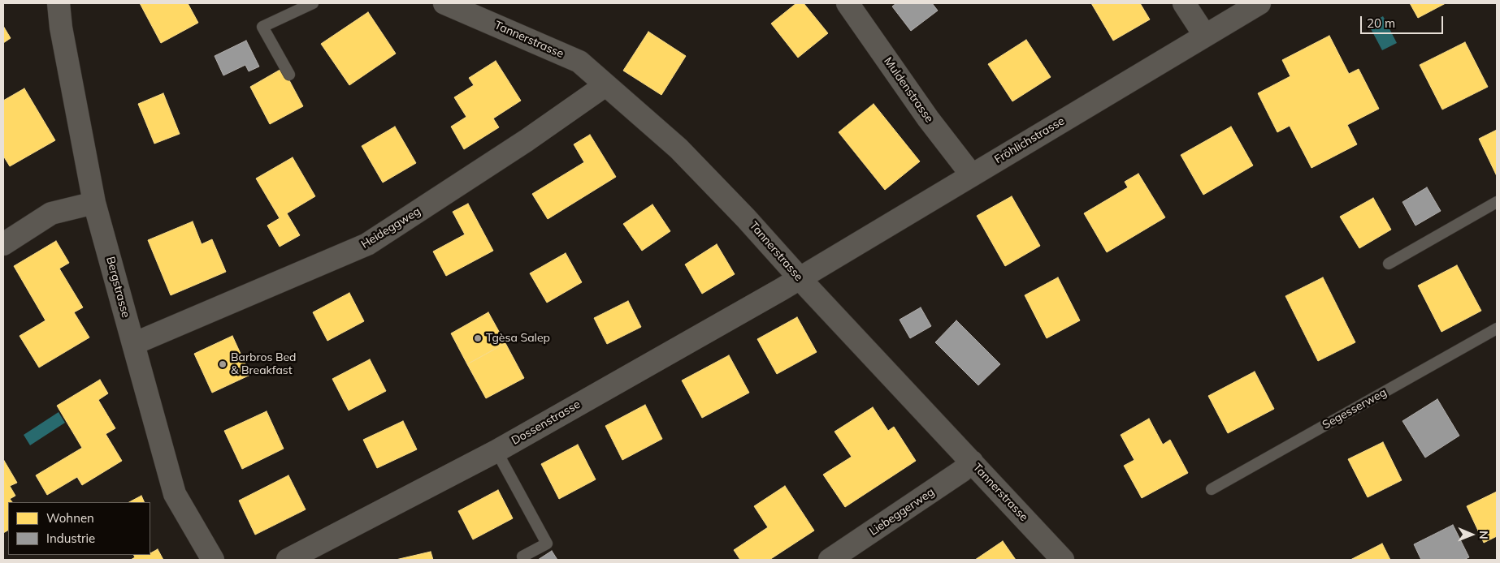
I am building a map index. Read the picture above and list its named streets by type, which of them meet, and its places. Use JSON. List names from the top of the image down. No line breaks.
{"streets":{"street":["Tannerstrasse","Muldenstrasse","Fröhlichstrasse","Heideggweg","Bergstrasse","Dossenstrasse","Liebeggerweg"],"lane":["Segesserweg"]},"crossings":[["Tannerstrasse","Fröhlichstrasse"],["Tannerstrasse","Heideggweg"],["Tannerstrasse","Dossenstrasse"],["Tannerstrasse","Liebeggerweg"],["Muldenstrasse","Fröhlichstrasse"],["Fröhlichstrasse","Dossenstrasse"],["Heideggweg","Bergstrasse"]],"places":["Tgèsa Salep","Barbros Bed & Breakfast"],"legend":["Wohnen","Industrie"],"scale_bar":"20 m","north":"right"}
